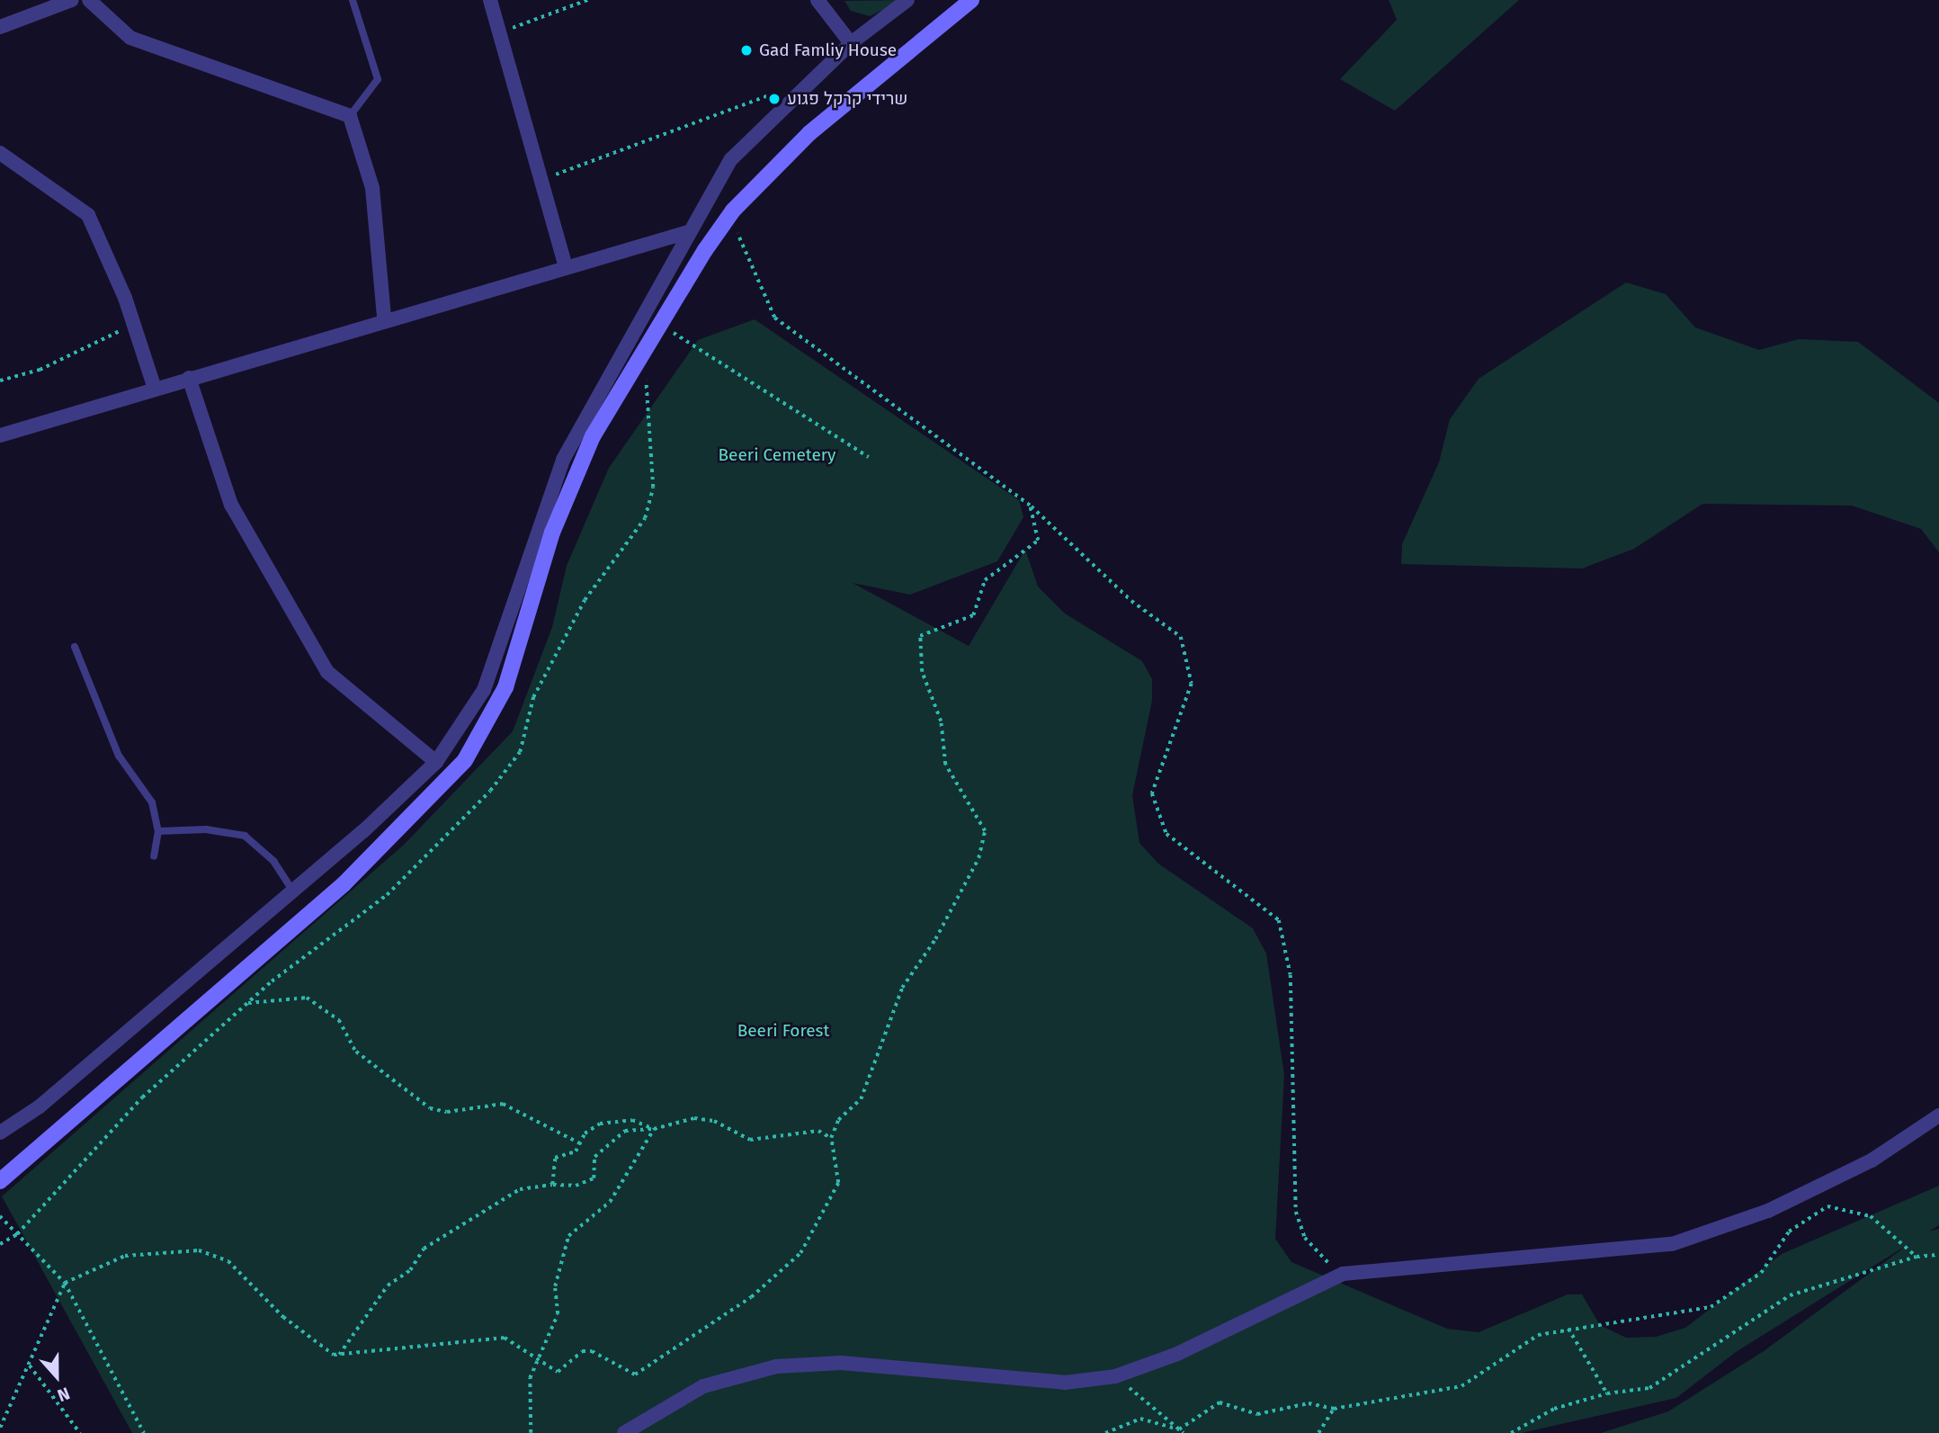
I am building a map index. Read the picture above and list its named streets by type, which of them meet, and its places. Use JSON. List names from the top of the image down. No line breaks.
{"parks":["Beeri Cemetery","Beeri Forest"],"places":["Gad Famliy House","שרידי קרקל פגוע"],"north":"bottom"}
